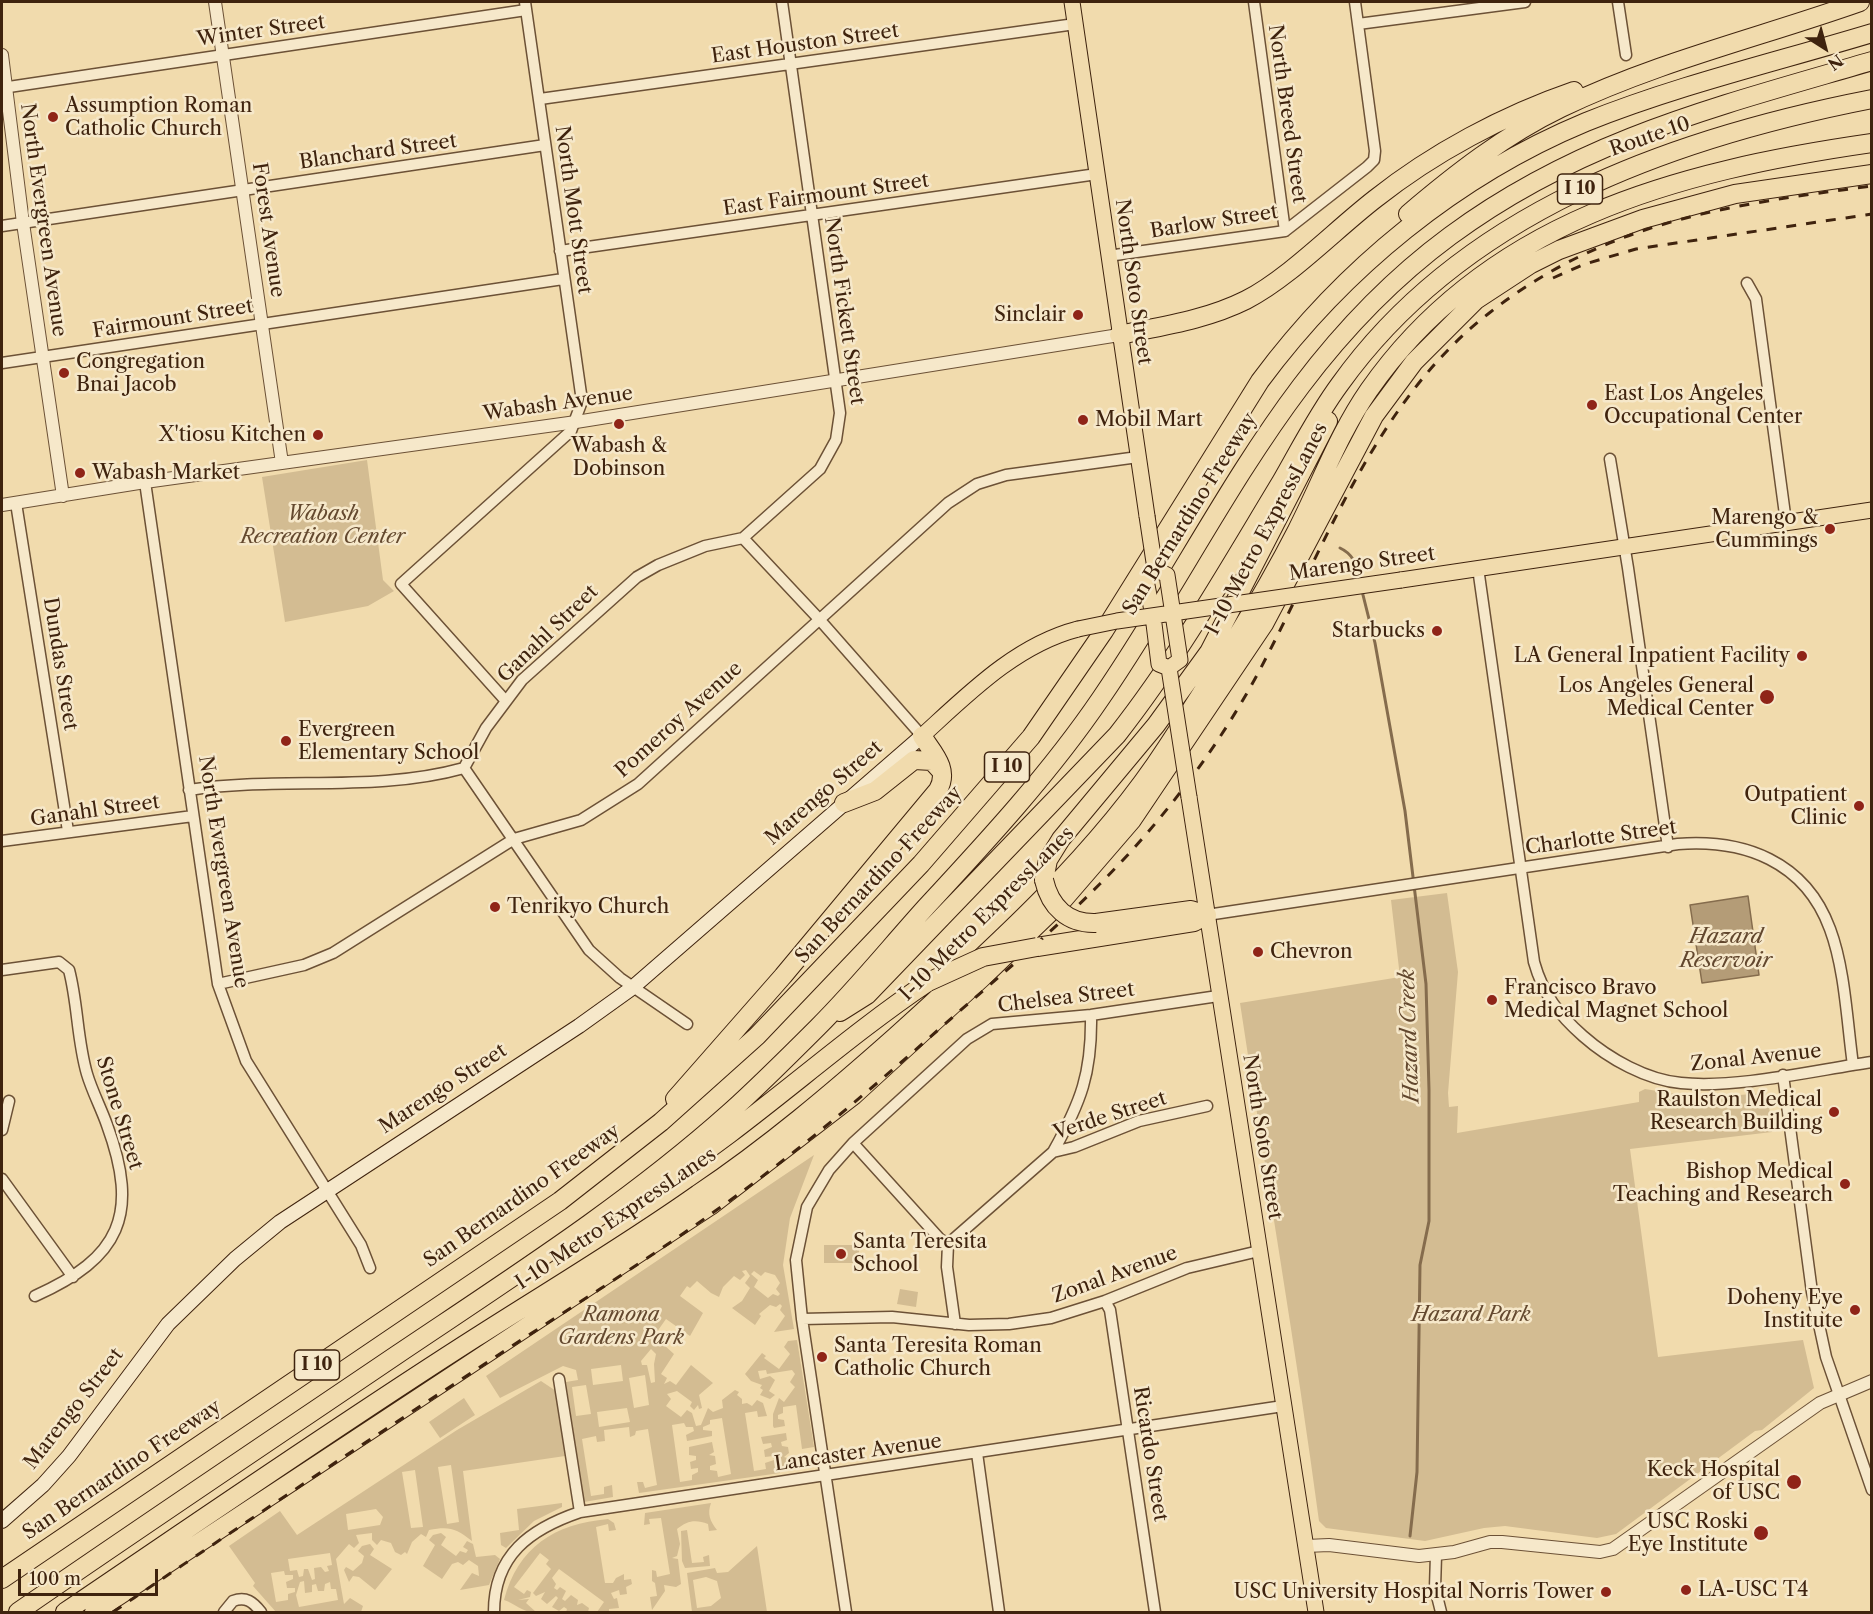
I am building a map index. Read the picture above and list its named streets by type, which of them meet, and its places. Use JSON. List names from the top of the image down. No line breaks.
{"streets":{"highway":["Route 10","I 10","San Bernardino Freeway","I-10 Metro ExpressLanes"],"main road":["North Soto Street","Marengo Street"],"street":["Winter Street","East Houston Street","North Breed Street","Blanchard Street","East Fairmount Street","North Mott Street","North Evergreen Avenue","Barlow Street","Forest Avenue","North Fickett Street","Fairmount Street","Wabash Avenue","Ganahl Street","Dundas Street","Pomeroy Avenue","Charlotte Street","Chelsea Street","Zonal Avenue","Stone Street","Verde Street","Lancaster Avenue","Ricardo Street"]},"crossings":[["Winter Street","North Mott Street"],["Winter Street","North Evergreen Avenue"],["Winter Street","Forest Avenue"],["East Houston Street","North Mott Street"],["East Houston Street","North Soto Street"],["East Houston Street","North Fickett Street"],["North Breed Street","Barlow Street"],["Route 10","I 10"],["Blanchard Street","North Mott Street"],["Blanchard Street","North Evergreen Avenue"],["Blanchard Street","Forest Avenue"],["I 10","San Bernardino Freeway"],["East Fairmount Street","North Mott Street"],["East Fairmount Street","North Soto Street"],["East Fairmount Street","North Fickett Street"],["North Mott Street","Fairmount Street"],["North Mott Street","Wabash Avenue"],["North Evergreen Avenue","Fairmount Street"],["North Evergreen Avenue","Wabash Avenue"],["North Evergreen Avenue","Marengo Street"],["North Evergreen Avenue","Ganahl Street"],["North Evergreen Avenue","Pomeroy Avenue"],["Barlow Street","North Soto Street"],["Forest Avenue","Fairmount Street"],["Forest Avenue","Wabash Avenue"],["North Soto Street","Wabash Avenue"],["North Soto Street","Marengo Street"],["North Soto Street","Pomeroy Avenue"],["North Soto Street","Charlotte Street"],["North Soto Street","Chelsea Street"],["North Soto Street","Zonal Avenue"],["North Soto Street","Lancaster Avenue"],["North Fickett Street","Wabash Avenue"],["North Fickett Street","Ganahl Street"],["Wabash Avenue","Dundas Street"],["Marengo Street","Zonal Avenue"],["Ganahl Street","Dundas Street"],["Charlotte Street","Zonal Avenue"],["Chelsea Street","Zonal Avenue"],["Chelsea Street","Lancaster Avenue"],["Zonal Avenue","Ricardo Street"],["Lancaster Avenue","Ricardo Street"]],"water":["Hazard Reservoir","Hazard Creek"],"parks":["Wabash Recreation Center","Ramona Gardens Park","Hazard Park"],"places":["Assumption Roman Catholic Church","Sinclair","Congregation Bnai Jacob","East Los Angeles Occupational Center","Mobil Mart","Wabash & Dobinson","X'tiosu Kitchen","Wabash Market","Marengo & Cummings","Starbucks","LA General Inpatient Facility","Los Angeles General Medical Center","Evergreen Elementary School","Outpatient Clinic","Tenrikyo Church","Chevron","Francisco Bravo Medical Magnet School","Raulston Medical Research Building","Bishop Medical Teaching and Research","Santa Teresita School","Doheny Eye Institute","Santa Teresita Roman Catholic Church","Keck Hospital of USC","USC Roski Eye Institute","LA-USC T4","USC University Hospital Norris Tower"],"scale_bar":"100 m","north":"bottom right"}
